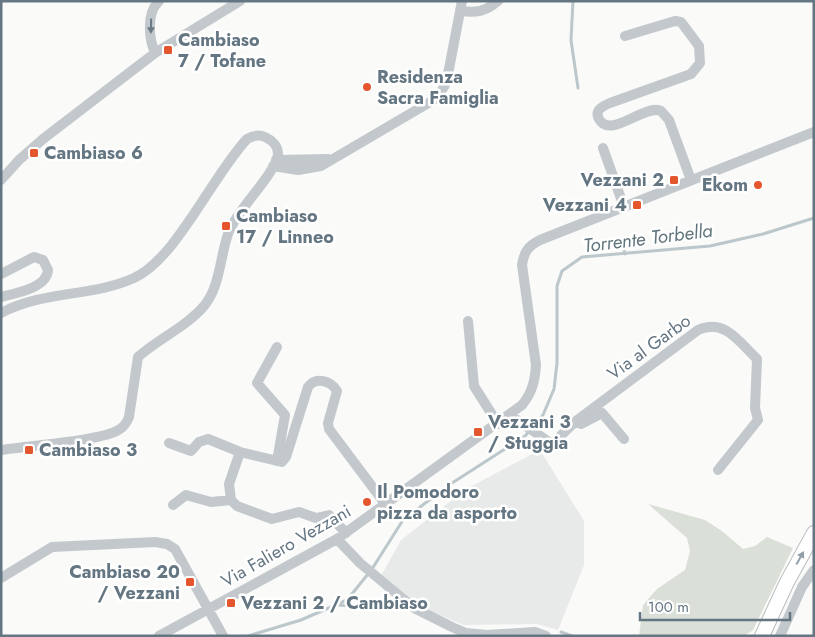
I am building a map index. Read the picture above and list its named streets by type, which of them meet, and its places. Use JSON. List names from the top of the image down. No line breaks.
{"streets":{"street":["Via al Garbo","Via Faliero Vezzani"]},"crossings":[["Via al Garbo","Via Faliero Vezzani"]],"water":["Torrente Torbella"],"places":{"transit":["Cambiaso 7 / Tofane","Cambiaso 6","Vezzani 2","Vezzani 4","Cambiaso 17 / Linneo","Vezzani 3 / Stuggia","Cambiaso 3","Cambiaso 20 / Vezzani","Vezzani 2 / Cambiaso"],"other":["Residenza Sacra Famiglia","Ekom","Il Pomodoro pizza da asporto"]},"scale_bar":"100 m"}
